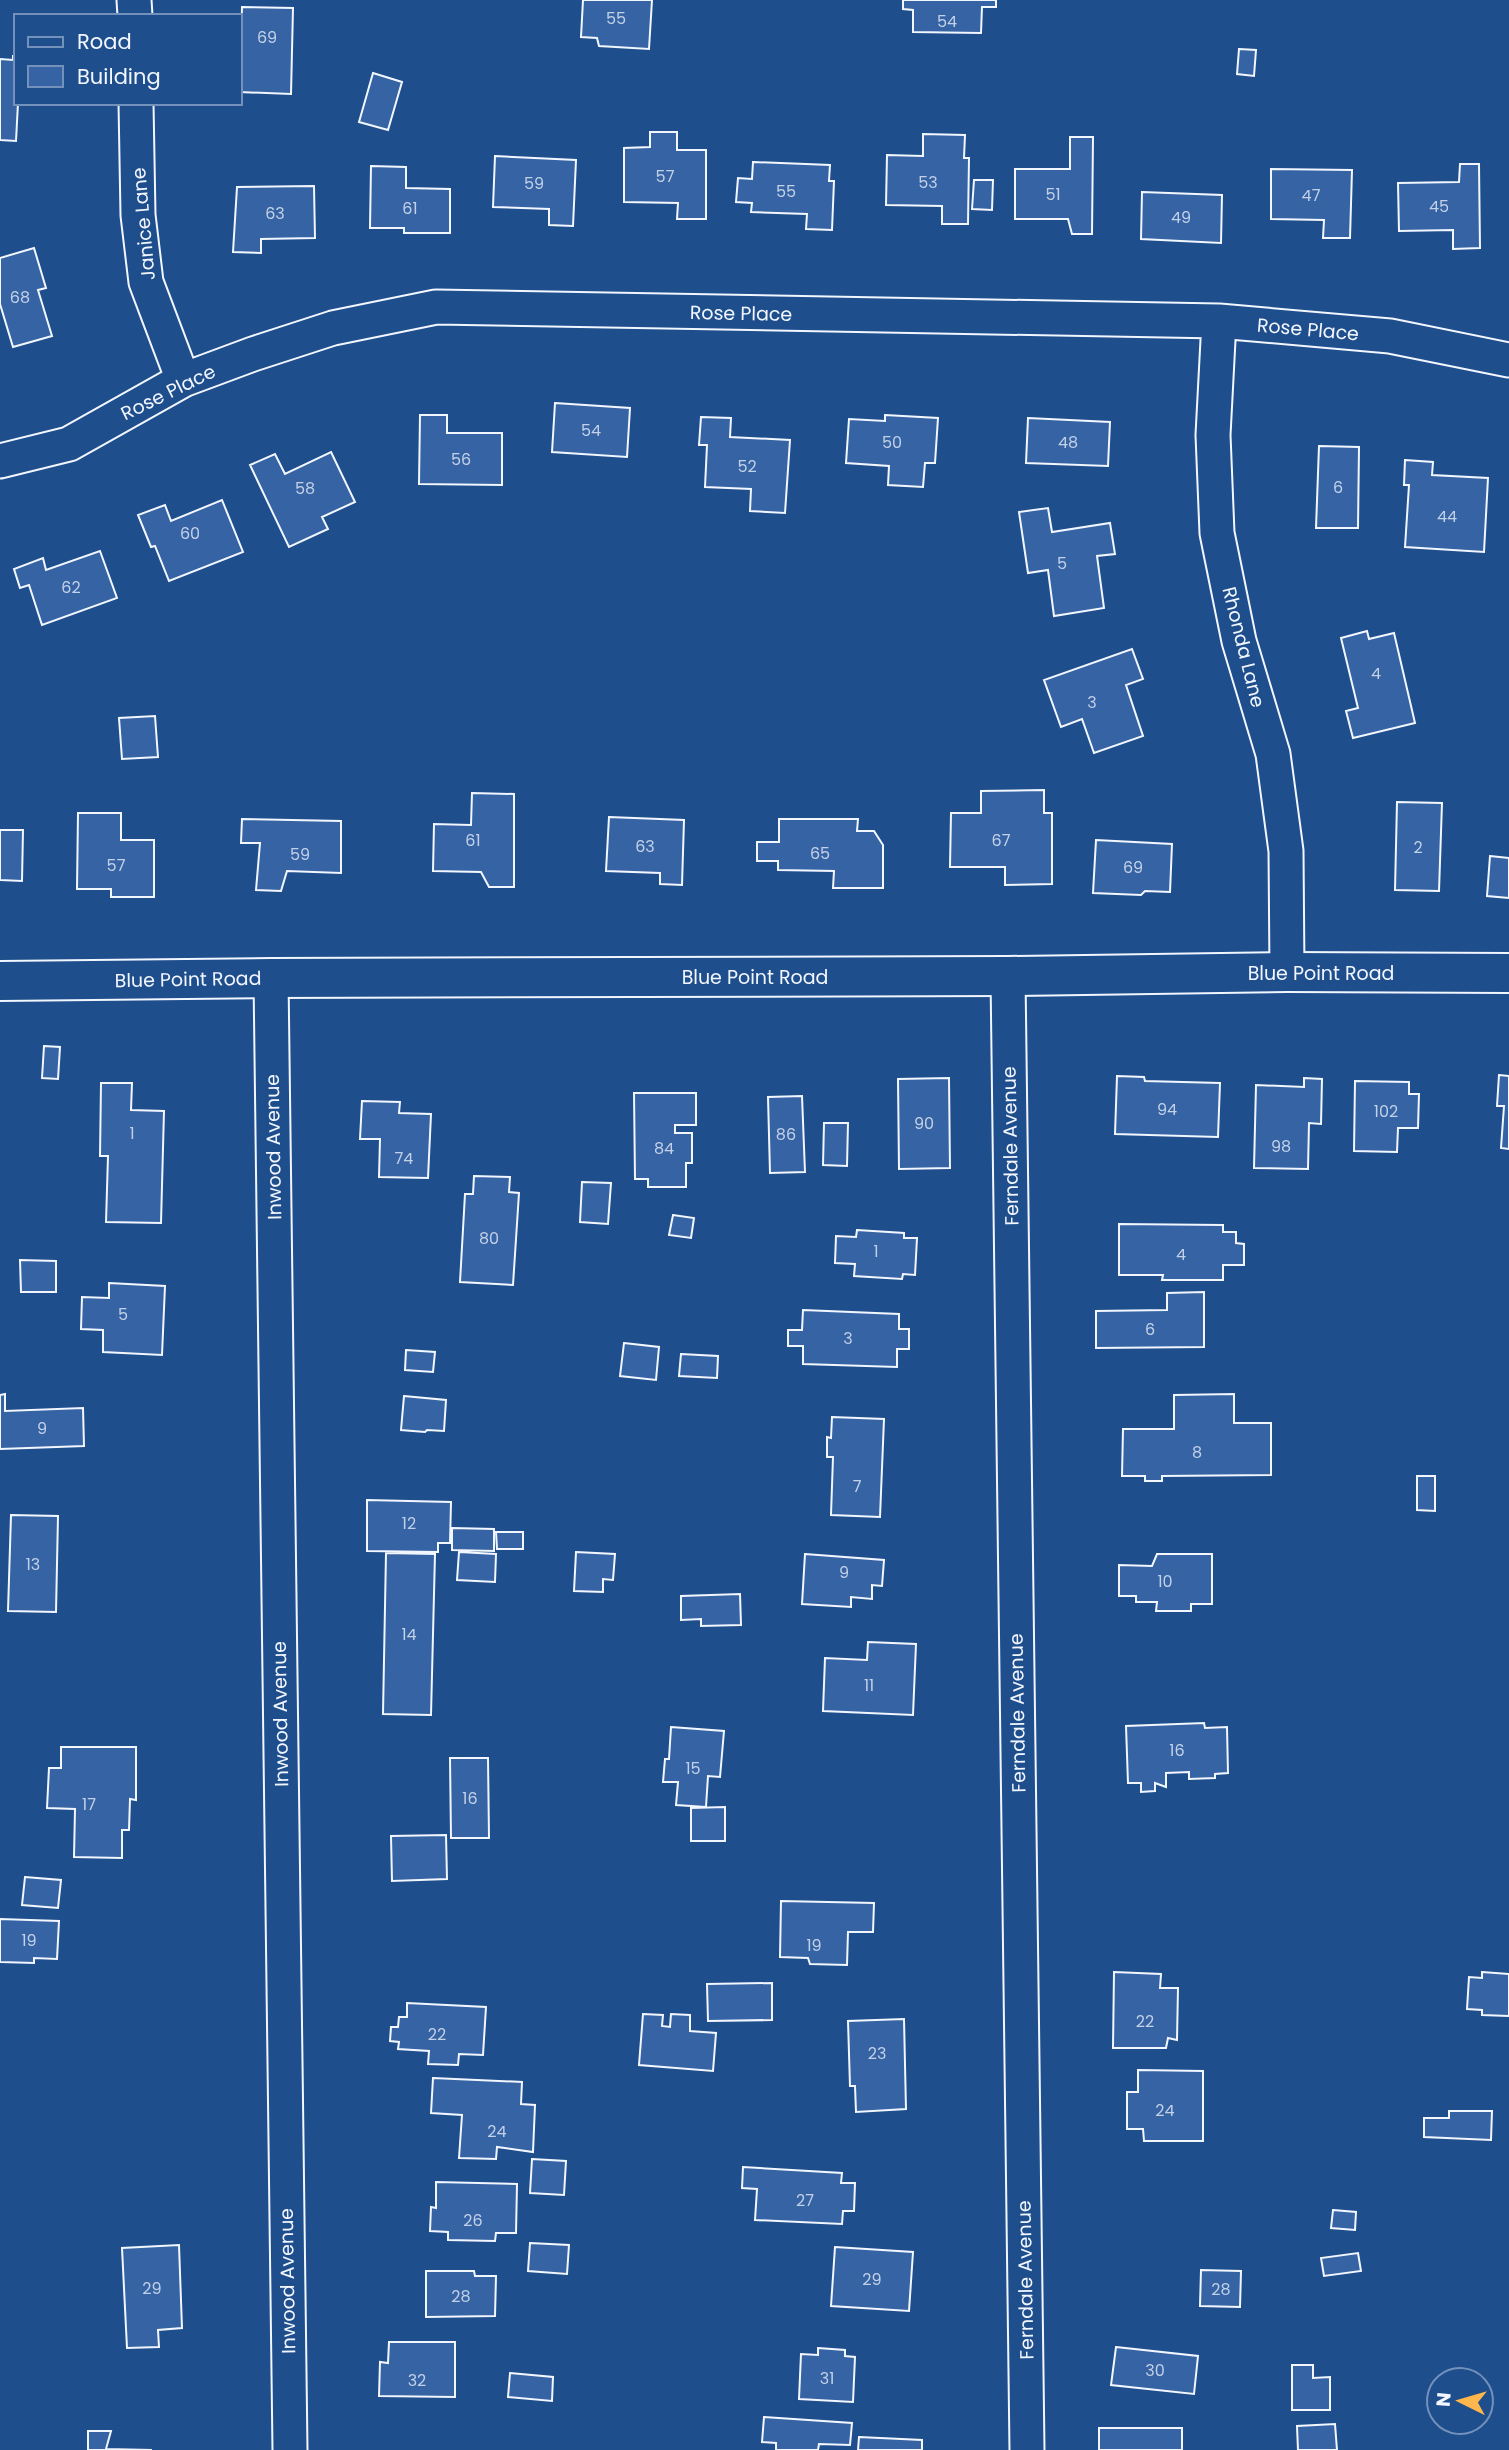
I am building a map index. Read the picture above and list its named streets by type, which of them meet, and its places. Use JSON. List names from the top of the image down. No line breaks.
{"streets":{"street":["Janice Lane","Rose Place","Rhonda Lane","Blue Point Road","Ferndale Avenue","Inwood Avenue"]},"crossings":[["Janice Lane","Rose Place"],["Rose Place","Rhonda Lane"],["Rhonda Lane","Blue Point Road"],["Blue Point Road","Ferndale Avenue"],["Blue Point Road","Inwood Avenue"]],"house_numbers":["55","54","69","57","53","59","55","51","47","45","61","63","49","68","54","50","48","56","52","6","58","44","60","5","62","4","3","61","67","63","2","65","59","57","69","94","102","90","1","86","98","84","74","80","1","4","5","6","3","9","8","7","12","13","9","10","14","11","16","15","16","17","19","19","22","22","23","24","24","27","26","29","29","28","28","30","31","32"],"legend":["Road","Building"],"north":"left"}
